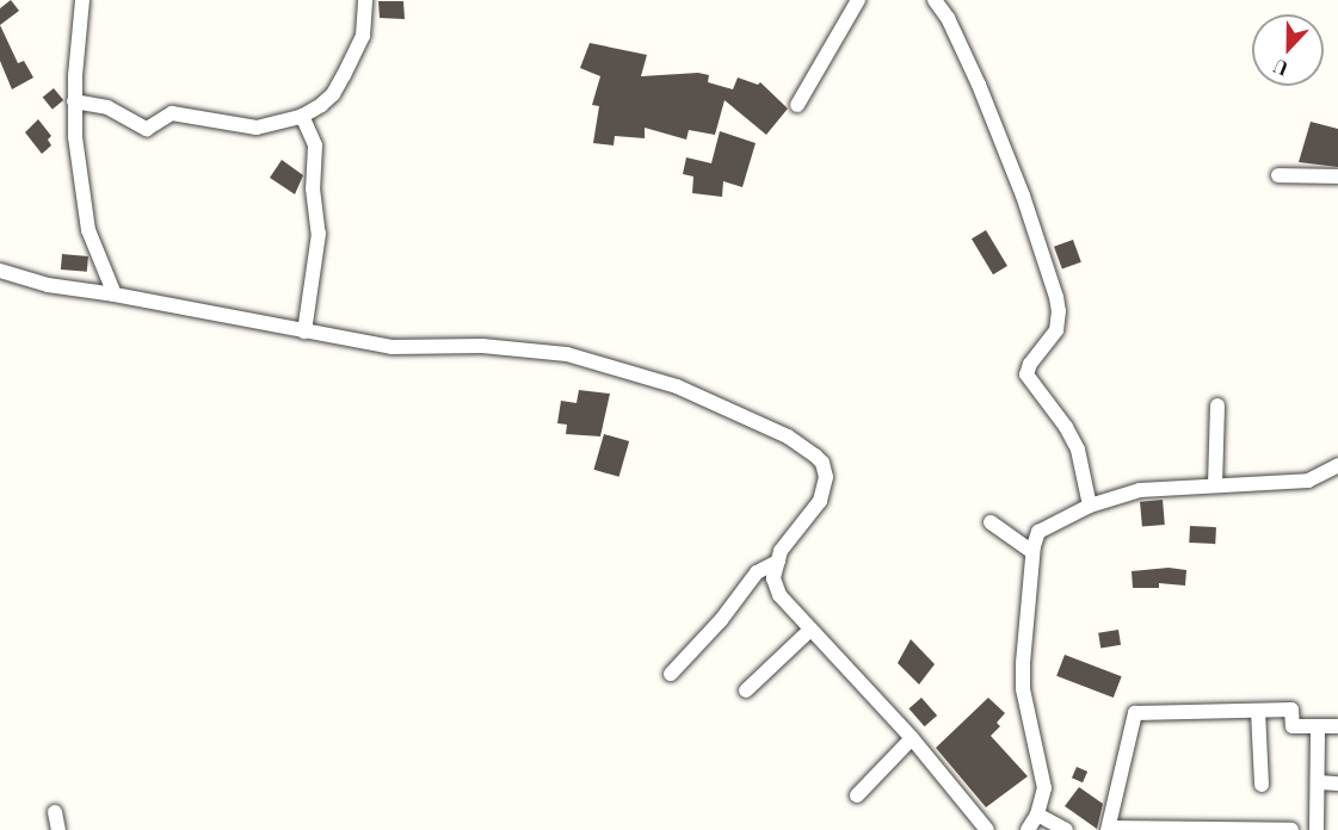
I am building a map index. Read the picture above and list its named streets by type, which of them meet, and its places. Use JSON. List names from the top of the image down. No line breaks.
{"north":"bottom"}
